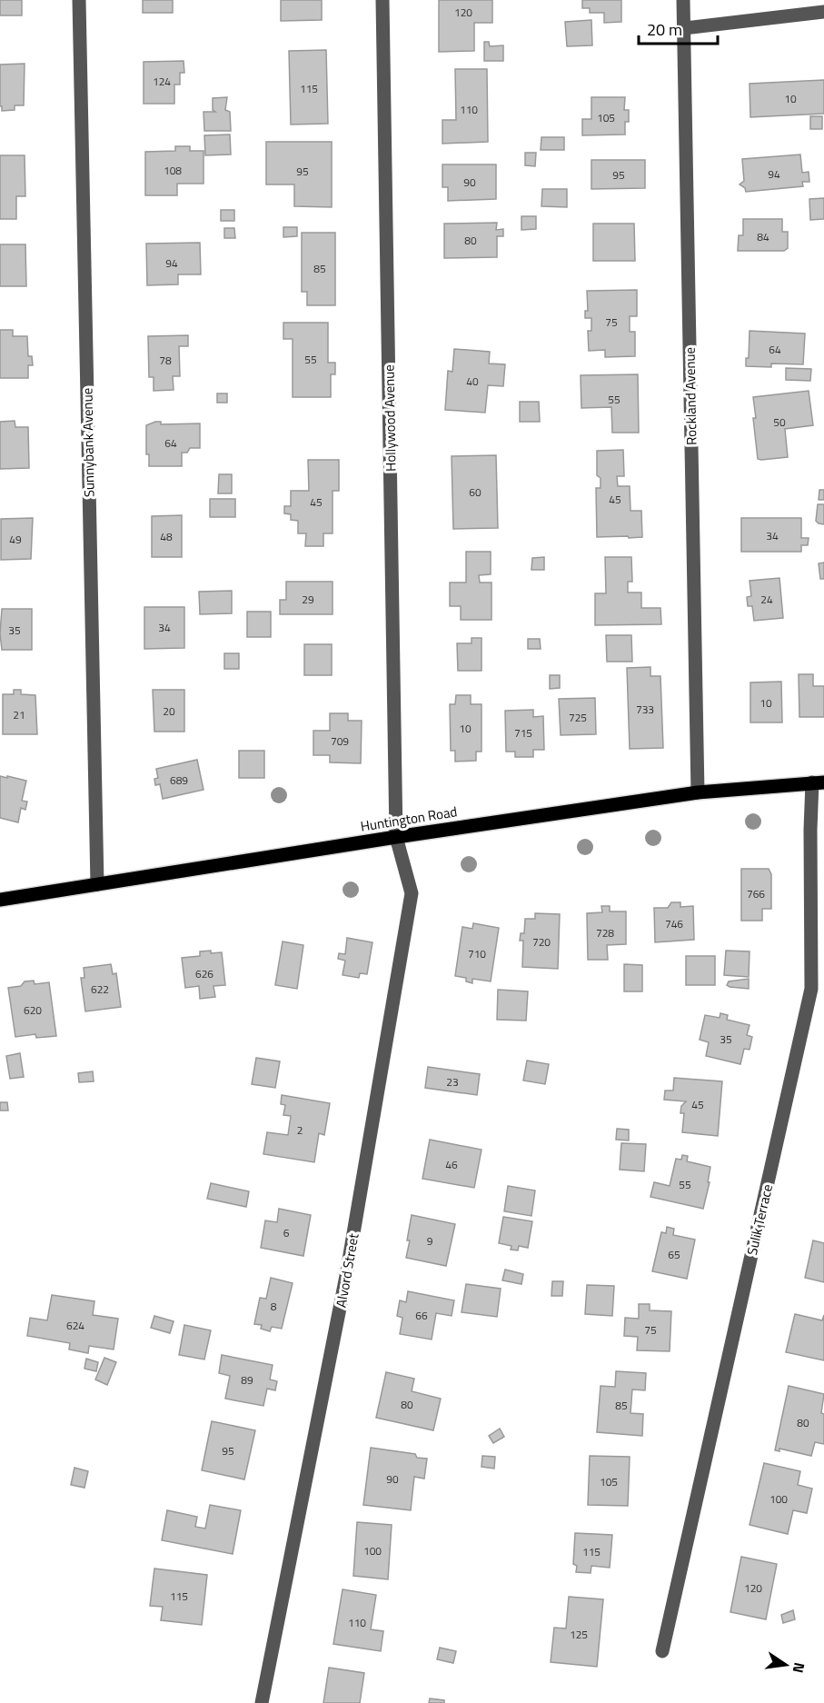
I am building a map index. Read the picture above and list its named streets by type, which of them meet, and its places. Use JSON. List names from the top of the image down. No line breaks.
{"streets":{"main road":["Huntington Road"],"street":["Rockland Avenue","Hollywood Avenue","Sunnybank Avenue","Sulik Terrace","Alvord Street"]},"crossings":[["Rockland Avenue","Huntington Road"],["Hollywood Avenue","Huntington Road"],["Hollywood Avenue","Alvord Street"],["Sunnybank Avenue","Huntington Road"],["Huntington Road","Sulik Terrace"],["Huntington Road","Alvord Street"]],"house_numbers":["120","124","115","10","110","105","108","95","94","95","90","84","80","94","85","75","64","55","78","40","55","50","64","60","45","45","34","48","49","29","24","34","35","10","733","20","21","725","10","715","709","689","766","746","728","720","710","626","622","620","35","23","45","2","46","55","6","9","65","8","66","624","75","89","80","85","80","95","90","105","100","100","115","120","115","110","125"],"scale_bar":"20 m","north":"right"}
